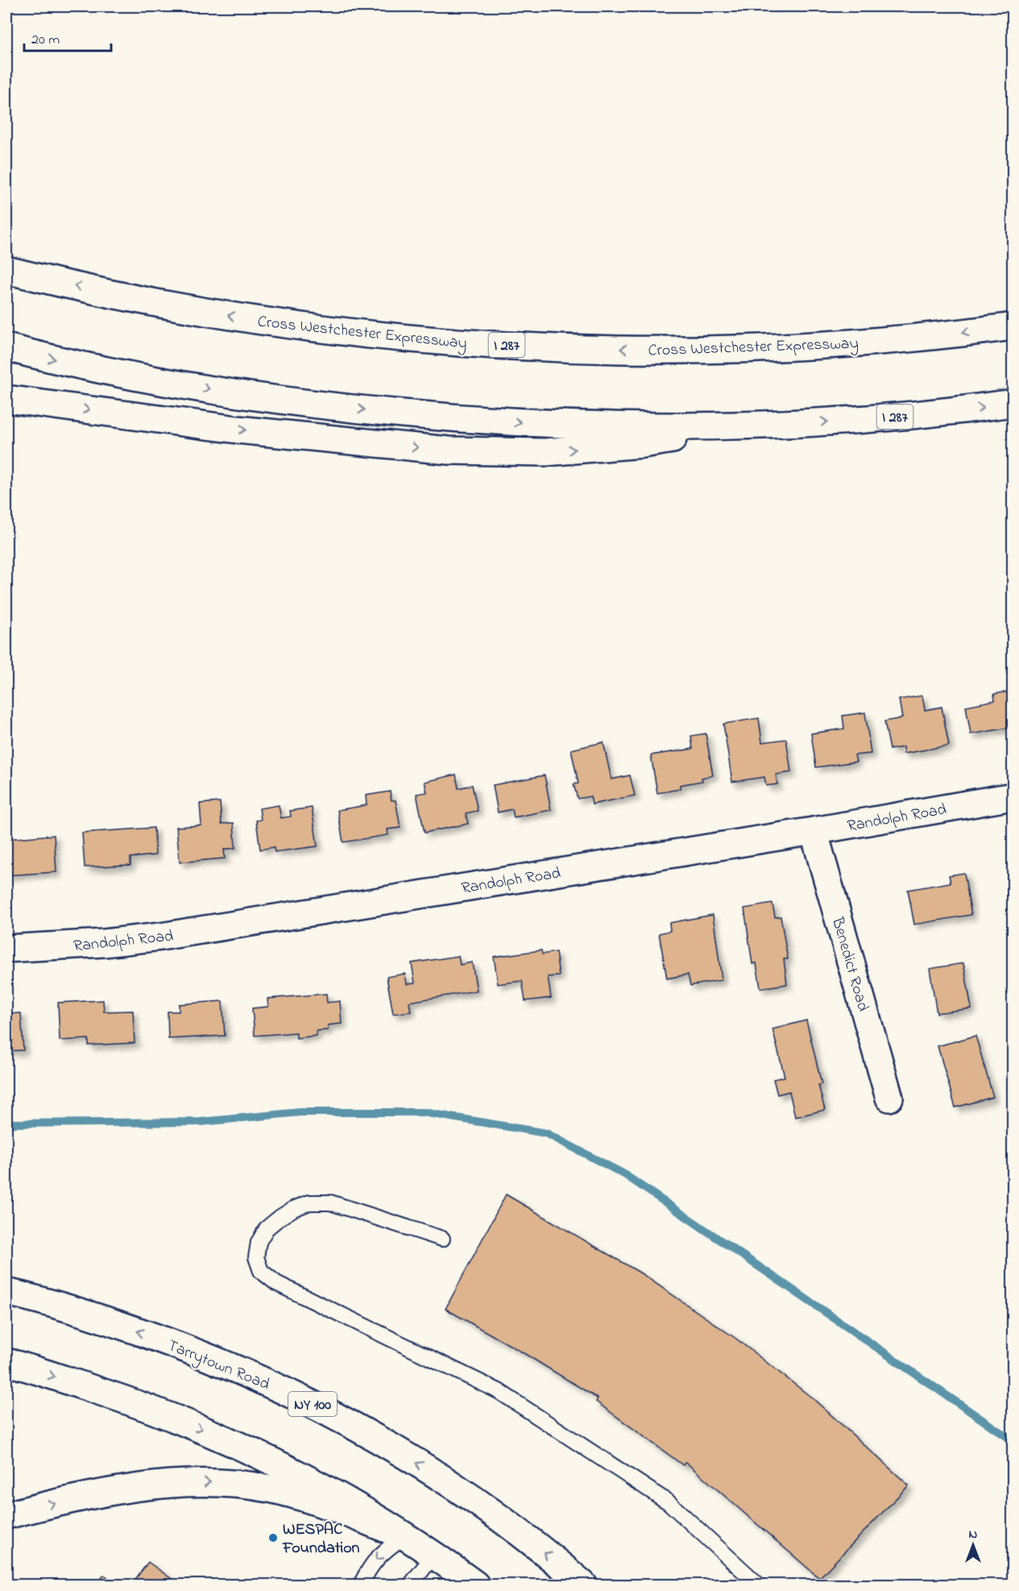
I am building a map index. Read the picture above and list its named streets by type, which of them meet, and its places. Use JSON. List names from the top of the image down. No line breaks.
{"streets":{"main road":["Cross Westchester Expressway","I 287","Randolph Road","Benedict Road","Tarrytown Road","NY 100"]},"crossings":[["Randolph Road","Benedict Road"]],"places":["WESPAC Foundation"],"scale_bar":"20 m","north":"top"}
